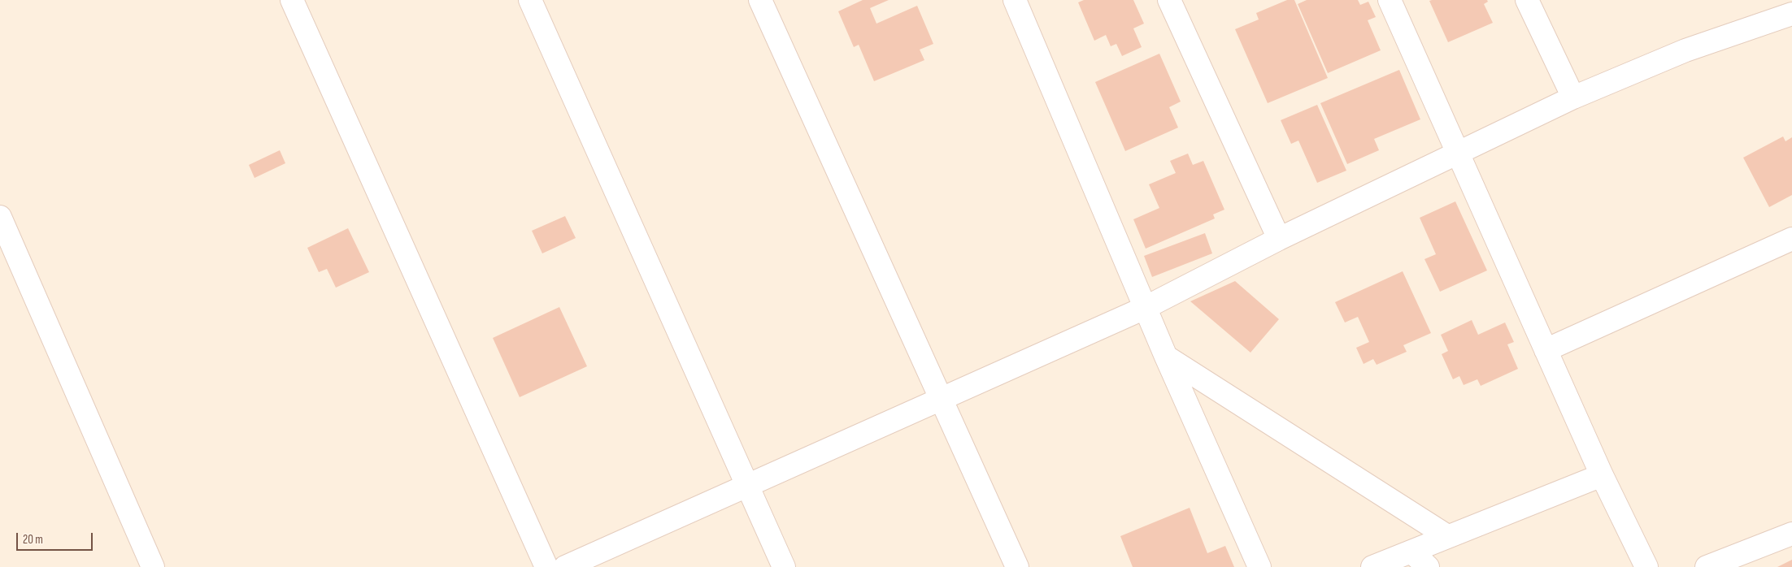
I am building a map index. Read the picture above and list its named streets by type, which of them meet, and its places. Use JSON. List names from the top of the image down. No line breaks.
{"scale_bar":"20 m"}
